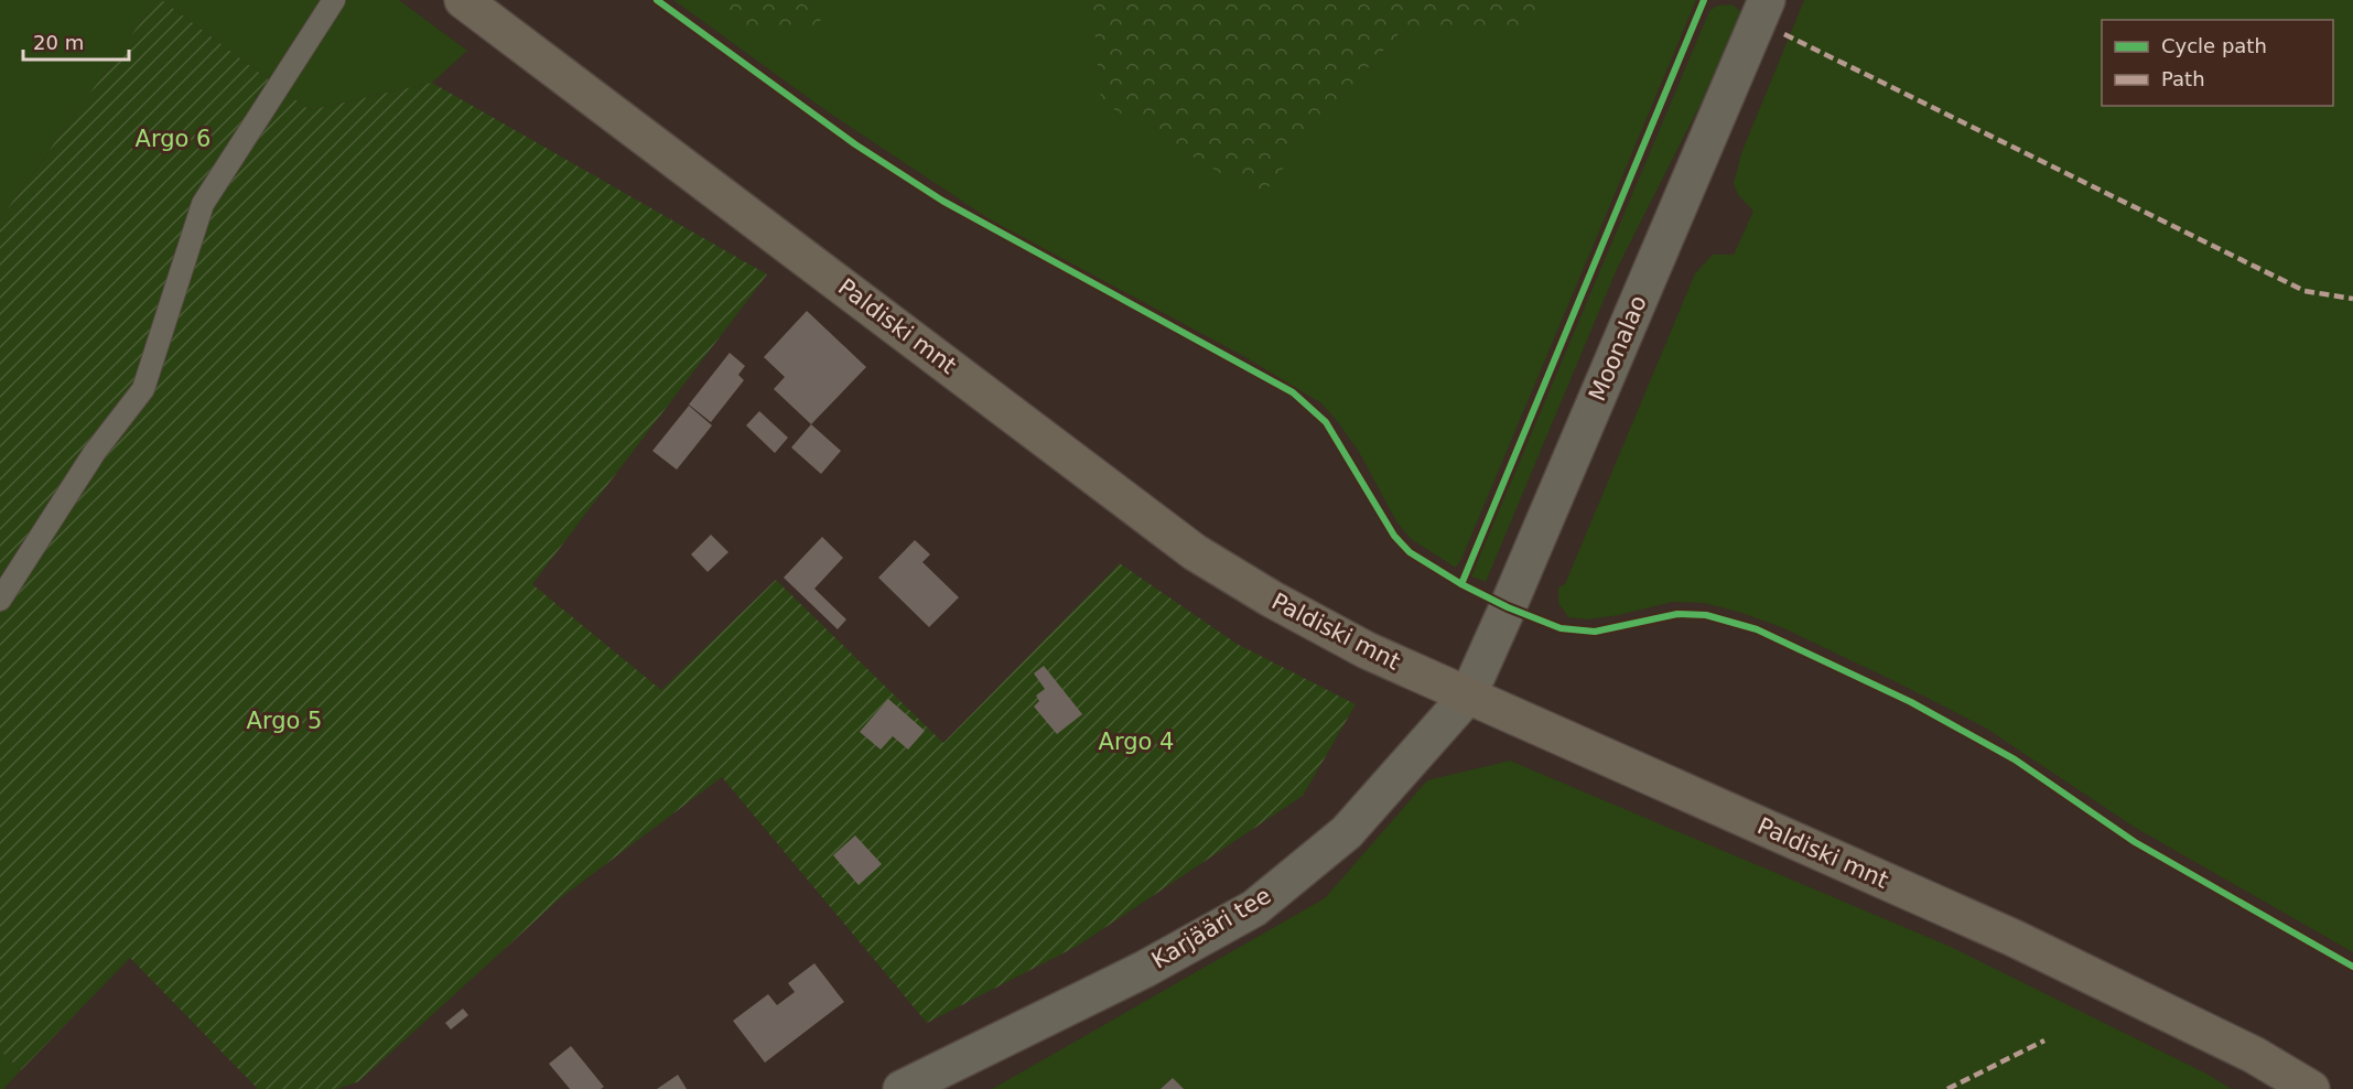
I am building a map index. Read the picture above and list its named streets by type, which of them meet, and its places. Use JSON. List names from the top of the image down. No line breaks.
{"streets":{"main road":["Paldiski mnt"],"street":["Moonalao","Karjääri tee"]},"crossings":[["Paldiski mnt","Moonalao"],["Paldiski mnt","Karjääri tee"],["Moonalao","Karjääri tee"]],"parks":["Argo 6","Argo 5","Argo 4"],"legend":["Cycle path","Path"],"scale_bar":"20 m"}
